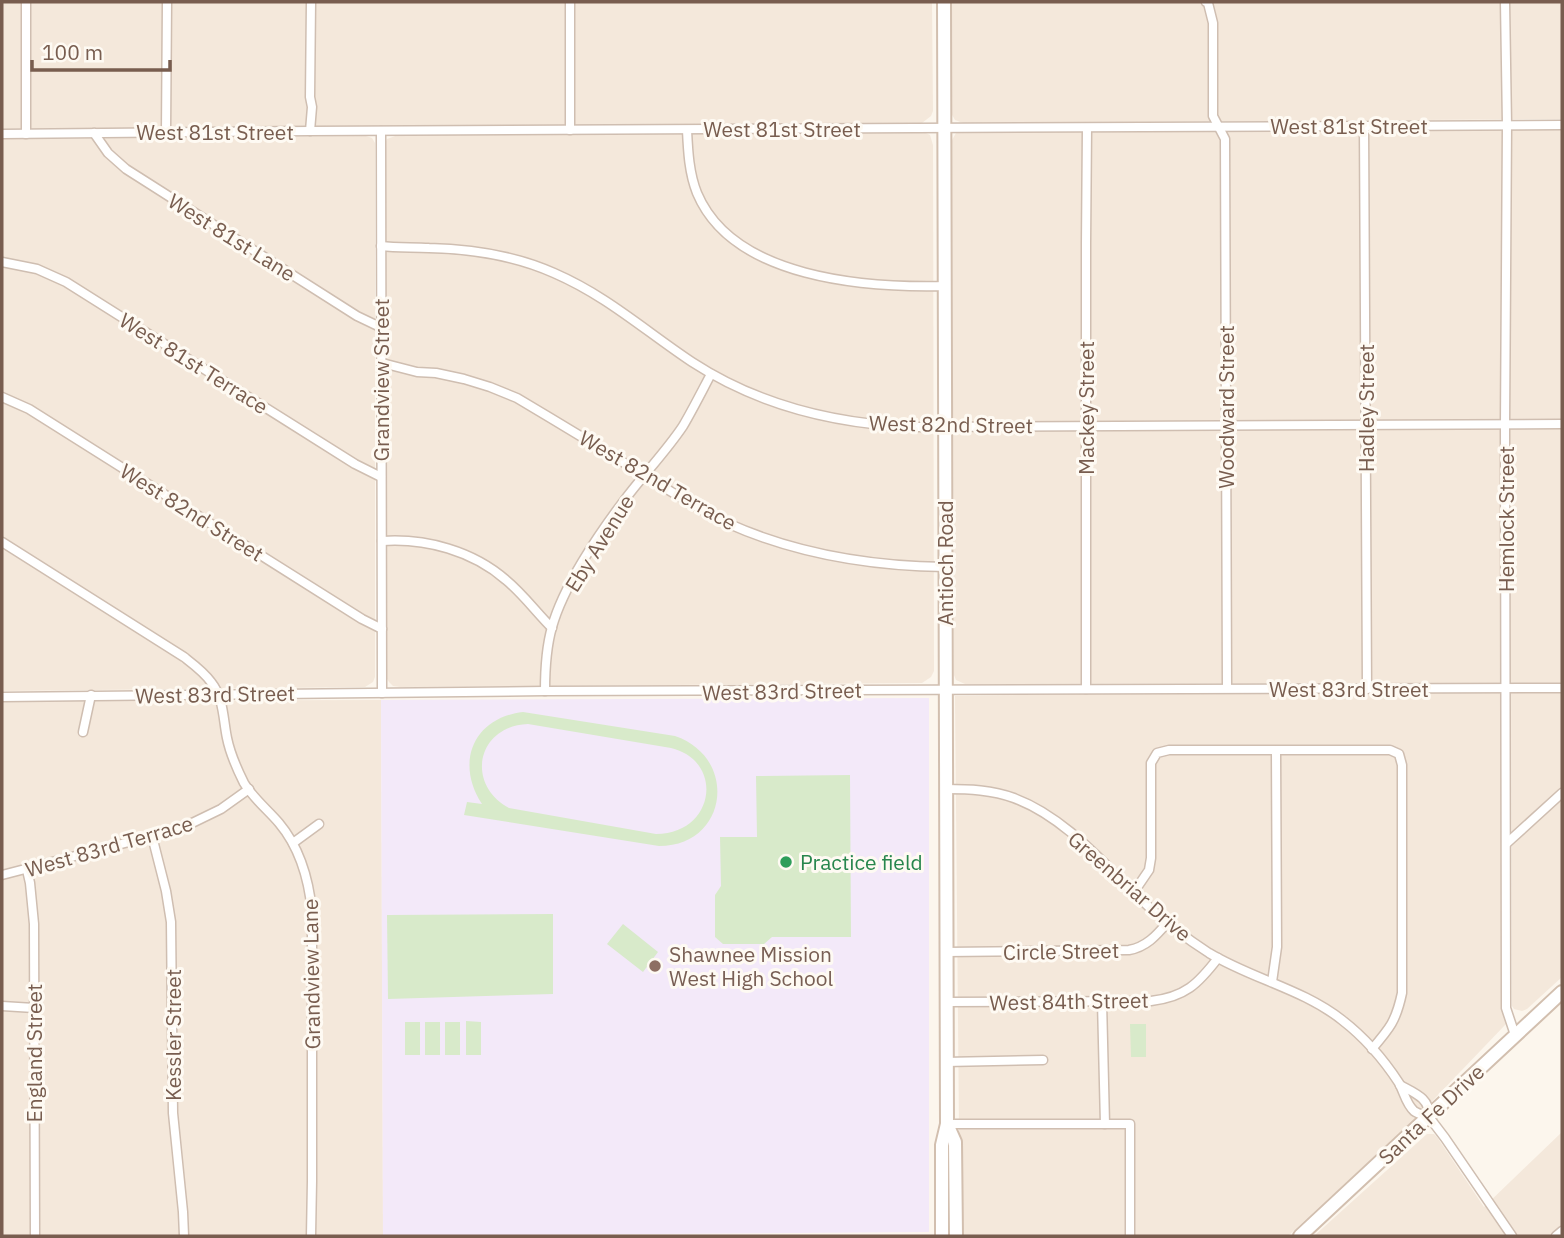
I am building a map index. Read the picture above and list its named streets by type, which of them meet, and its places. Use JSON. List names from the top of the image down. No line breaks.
{"streets":{"main road":["Antioch Road","Santa Fe Drive"],"street":["West 81st Street","West 81st Lane","West 81st Terrace","Grandview Street","Woodward Street","Mackey Street","Hadley Street","West 82nd Street","West 82nd Terrace","Hemlock Street","Eby Avenue","West 83rd Street","West 83rd Terrace","Greenbriar Drive","Circle Street","Grandview Lane","West 84th Street","Kessler Street","England Street"]},"crossings":[["West 81st Street","West 81st Lane"],["West 81st Street","Grandview Street"],["West 81st Street","Woodward Street"],["West 81st Street","Mackey Street"],["West 81st Street","Hadley Street"],["West 81st Street","Hemlock Street"],["West 81st Street","Antioch Road"],["West 81st Lane","Grandview Street"],["West 81st Terrace","Grandview Street"],["Grandview Street","West 82nd Street"],["Grandview Street","West 82nd Terrace"],["Woodward Street","West 82nd Street"],["Woodward Street","West 83rd Street"],["Mackey Street","West 82nd Street"],["Mackey Street","West 83rd Street"],["Hadley Street","West 82nd Street"],["Hadley Street","West 83rd Street"],["West 82nd Street","Hemlock Street"],["West 82nd Street","Eby Avenue"],["West 82nd Street","Antioch Road"],["West 82nd Terrace","Eby Avenue"],["West 82nd Terrace","Antioch Road"],["Hemlock Street","West 83rd Street"],["Hemlock Street","Santa Fe Drive"],["Eby Avenue","West 83rd Street"],["Antioch Road","West 83rd Street"],["Antioch Road","Greenbriar Drive"],["Antioch Road","Circle Street"],["Antioch Road","West 84th Street"],["West 83rd Street","Grandview Lane"],["West 83rd Terrace","Grandview Lane"],["West 83rd Terrace","Kessler Street"],["West 83rd Terrace","England Street"],["Greenbriar Drive","Circle Street"],["Greenbriar Drive","West 84th Street"],["Greenbriar Drive","Santa Fe Drive"]],"places":["Practice field","Shawnee Mission West High School"],"scale_bar":"100 m"}
